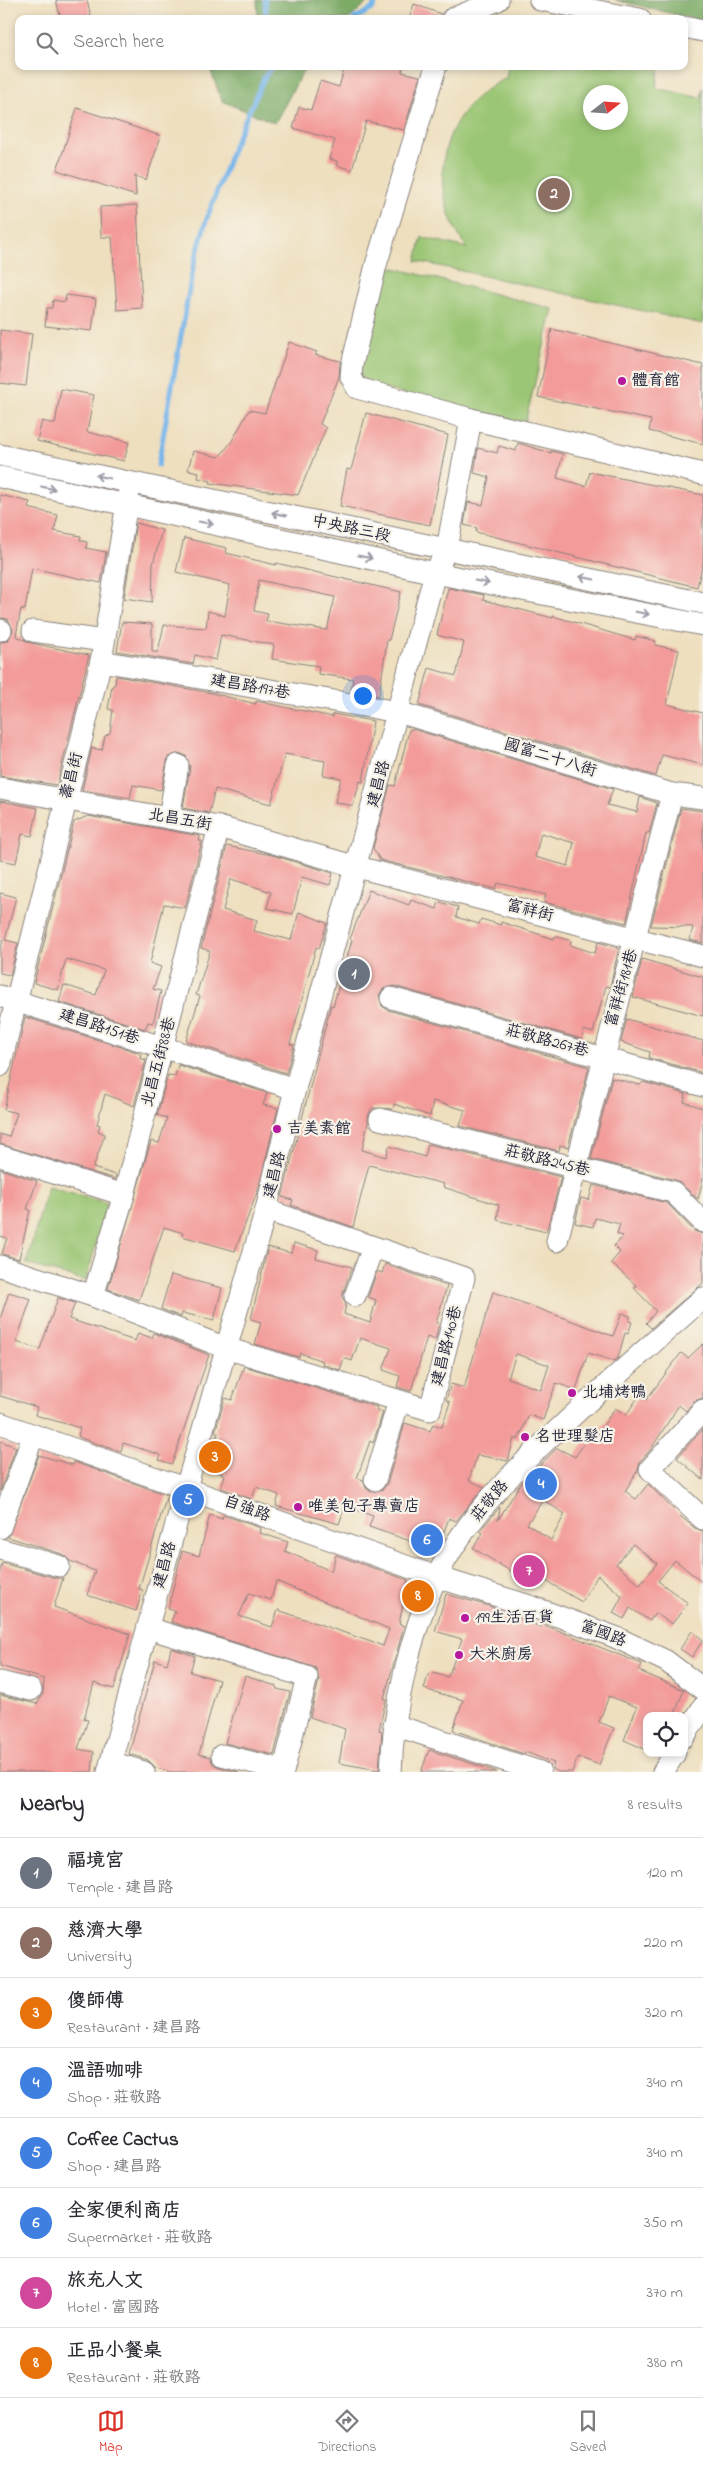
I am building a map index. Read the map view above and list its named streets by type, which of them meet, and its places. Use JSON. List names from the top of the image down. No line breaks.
{"streets":{"street":["中央路三段","建昌路197巷","國富二十八街","壽昌街","建昌路","北昌五街","富祥街","富祥街181巷","建昌路151巷","莊敬路267巷","北昌五街88巷","莊敬路245巷","建昌路140巷","莊敬路","自強路","富國路"]},"crossings":[["中央路三段","壽昌街"],["中央路三段","建昌路"],["建昌路197巷","國富二十八街"],["建昌路197巷","壽昌街"],["建昌路197巷","建昌路"],["國富二十八街","建昌路"],["國富二十八街","富祥街181巷"],["壽昌街","北昌五街"],["壽昌街","建昌路151巷"],["建昌路","北昌五街"],["建昌路","富祥街"],["建昌路","建昌路151巷"],["建昌路","建昌路140巷"],["建昌路","自強路"],["北昌五街","富祥街"],["北昌五街","北昌五街88巷"],["富祥街","富祥街181巷"],["富祥街181巷","莊敬路267巷"],["富祥街181巷","莊敬路245巷"],["建昌路151巷","北昌五街88巷"],["北昌五街88巷","建昌路140巷"],["莊敬路","自強路"],["莊敬路","富國路"],["自強路","富國路"]],"places":["體育館","吉美素館","北埔烤鴨","名世理髮店","唯美包子專賣店","199生活百貨","大米廚房"],"north":"right","page":{"search":"Search here","pins":["2","1","3","4","5","6","7","8"],"heading":["Nearby","8 results"],"list":[{"mark":"1","name":"福境宮","note":"Temple · 建昌路","value":"120 m"},{"mark":"2","name":"慈濟大學","note":"University","value":"220 m"},{"mark":"3","name":"傻師傅","note":"Restaurant · 建昌路","value":"320 m"},{"mark":"4","name":"溫語咖啡","note":"Shop · 莊敬路","value":"340 m"},{"mark":"5","name":"Coffee Cactus","note":"Shop · 建昌路","value":"340 m"},{"mark":"6","name":"全家便利商店","note":"Supermarket · 莊敬路","value":"350 m"},{"mark":"7","name":"旅充人文","note":"Hotel · 富國路","value":"370 m"},{"mark":"8","name":"正品小餐桌","note":"Restaurant · 莊敬路","value":"380 m"}],"nav":["Map","Directions","Saved"]}}
